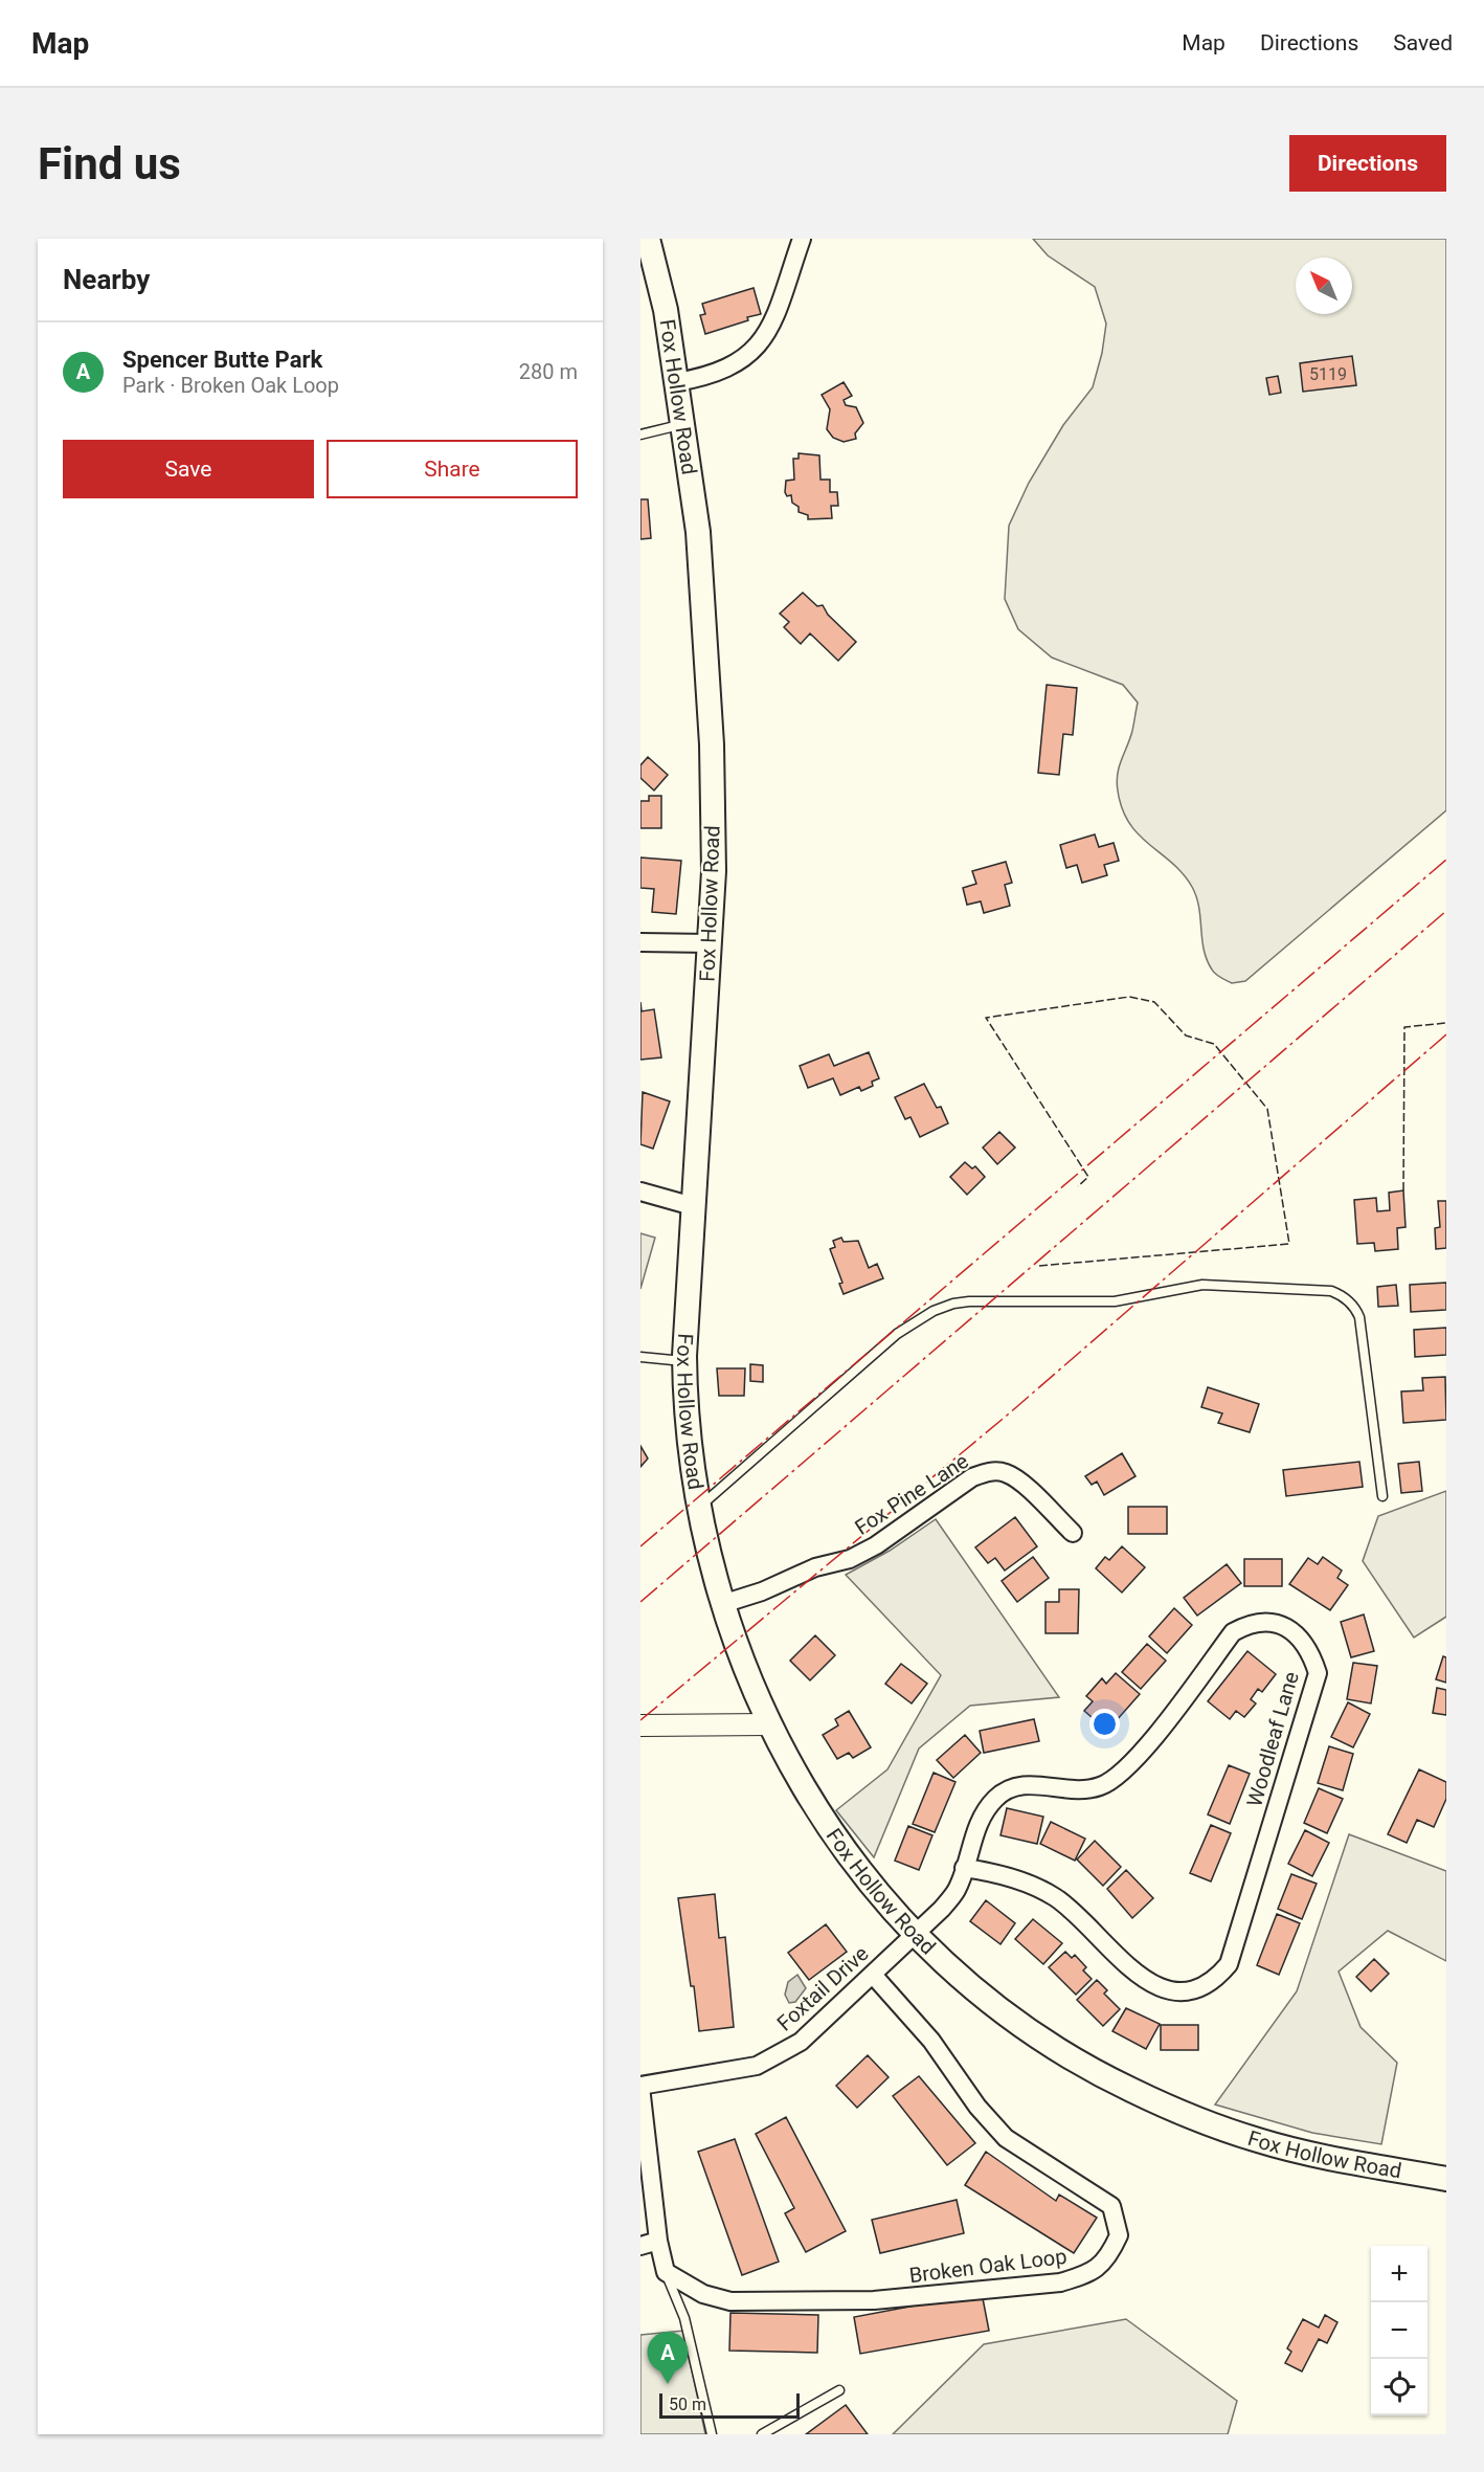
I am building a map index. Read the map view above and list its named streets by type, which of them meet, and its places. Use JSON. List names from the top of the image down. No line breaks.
{"streets":{"main road":["Fox Hollow Road"],"street":["Fox Pine Lane","Woodleaf Lane","Foxtail Drive","Broken Oak Loop"]},"crossings":[["Fox Hollow Road","Fox Pine Lane"],["Fox Hollow Road","Woodleaf Lane"],["Fox Hollow Road","Foxtail Drive"],["Woodleaf Lane","Foxtail Drive"],["Foxtail Drive","Broken Oak Loop"]],"house_numbers":["5119"],"scale_bar":"50 m","north":"top left","page":{"header":"Map","nav":["Map","Directions","Saved"],"buttons":["Directions",["Save","Share"]],"title":"Find us","heading":"Nearby","list":[{"mark":"A","name":"Spencer Butte Park","note":"Park · Broken Oak Loop","value":"280 m"}],"map_buttons":["+","−"],"pins":"A","scale":"50 m"}}
